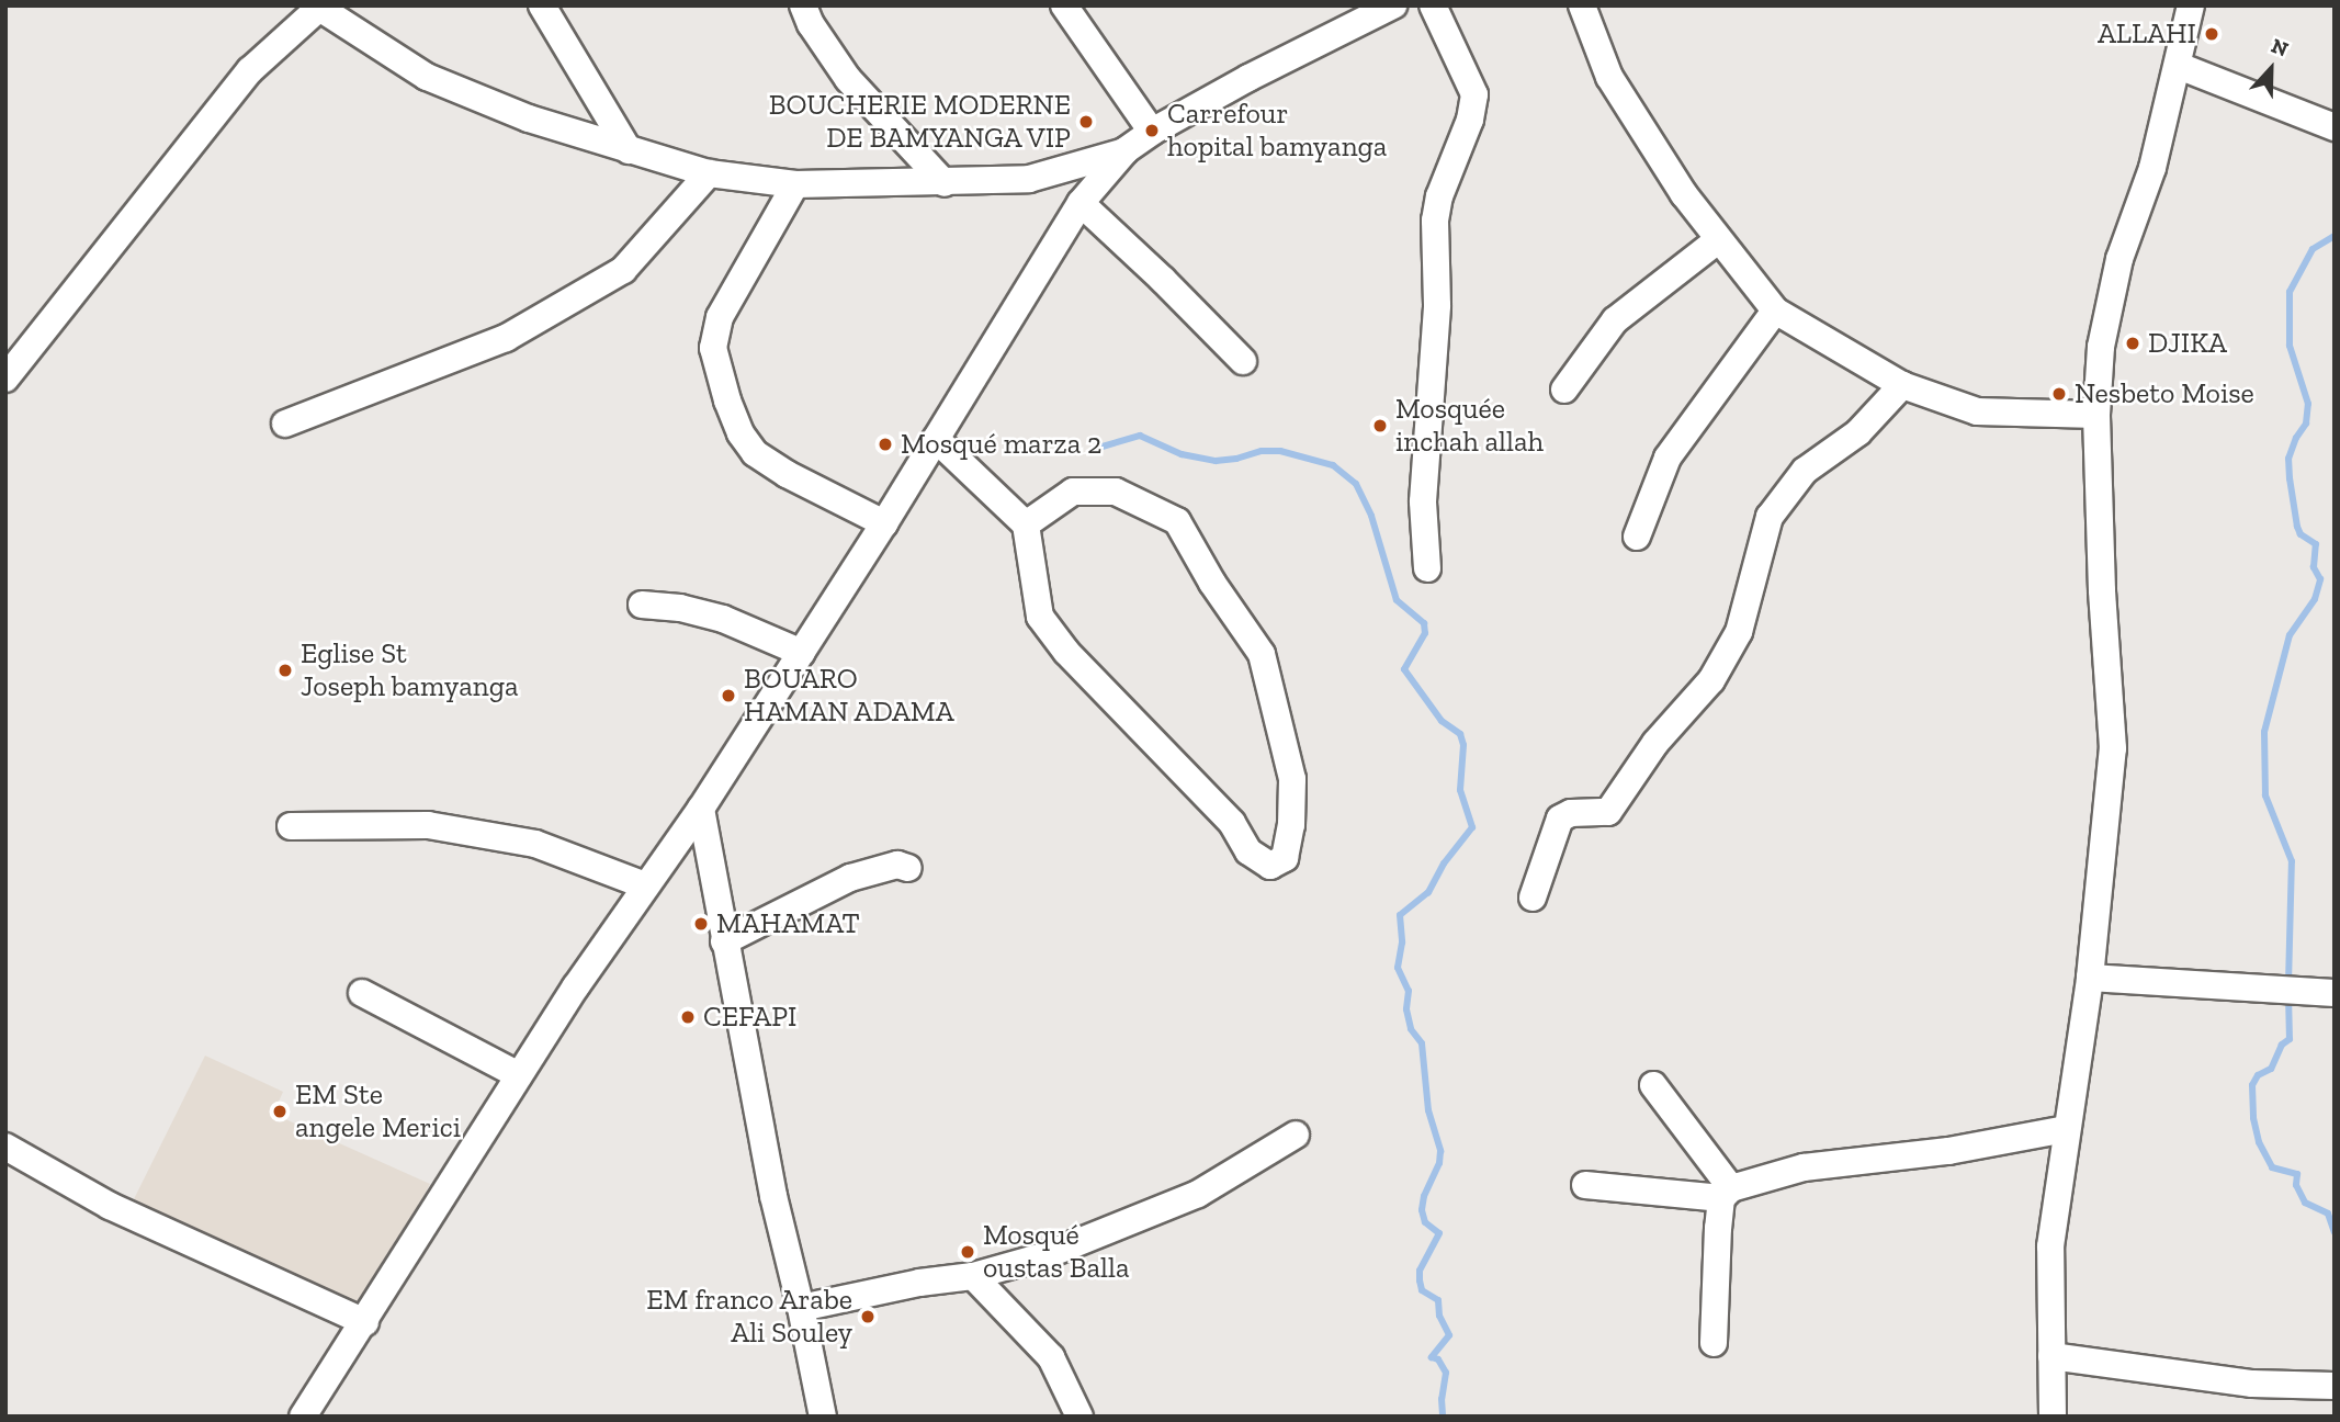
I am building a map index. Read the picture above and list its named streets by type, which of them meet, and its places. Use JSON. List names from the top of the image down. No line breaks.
{"places":["ALLAHI","BOUCHERIE MODERNE DE BAMYANGA VIP","Carrefour hopital bamyanga","DJIKA","Nesbeto Moise","Mosquée inchah allah","Mosqué marza 2","Eglise St Joseph bamyanga","BOUARO HAMAN ADAMA","MAHAMAT","CEFAPI","EM Ste angele Merici","Mosqué oustas Balla","EM franco Arabe Ali Souley"],"north":"top"}
